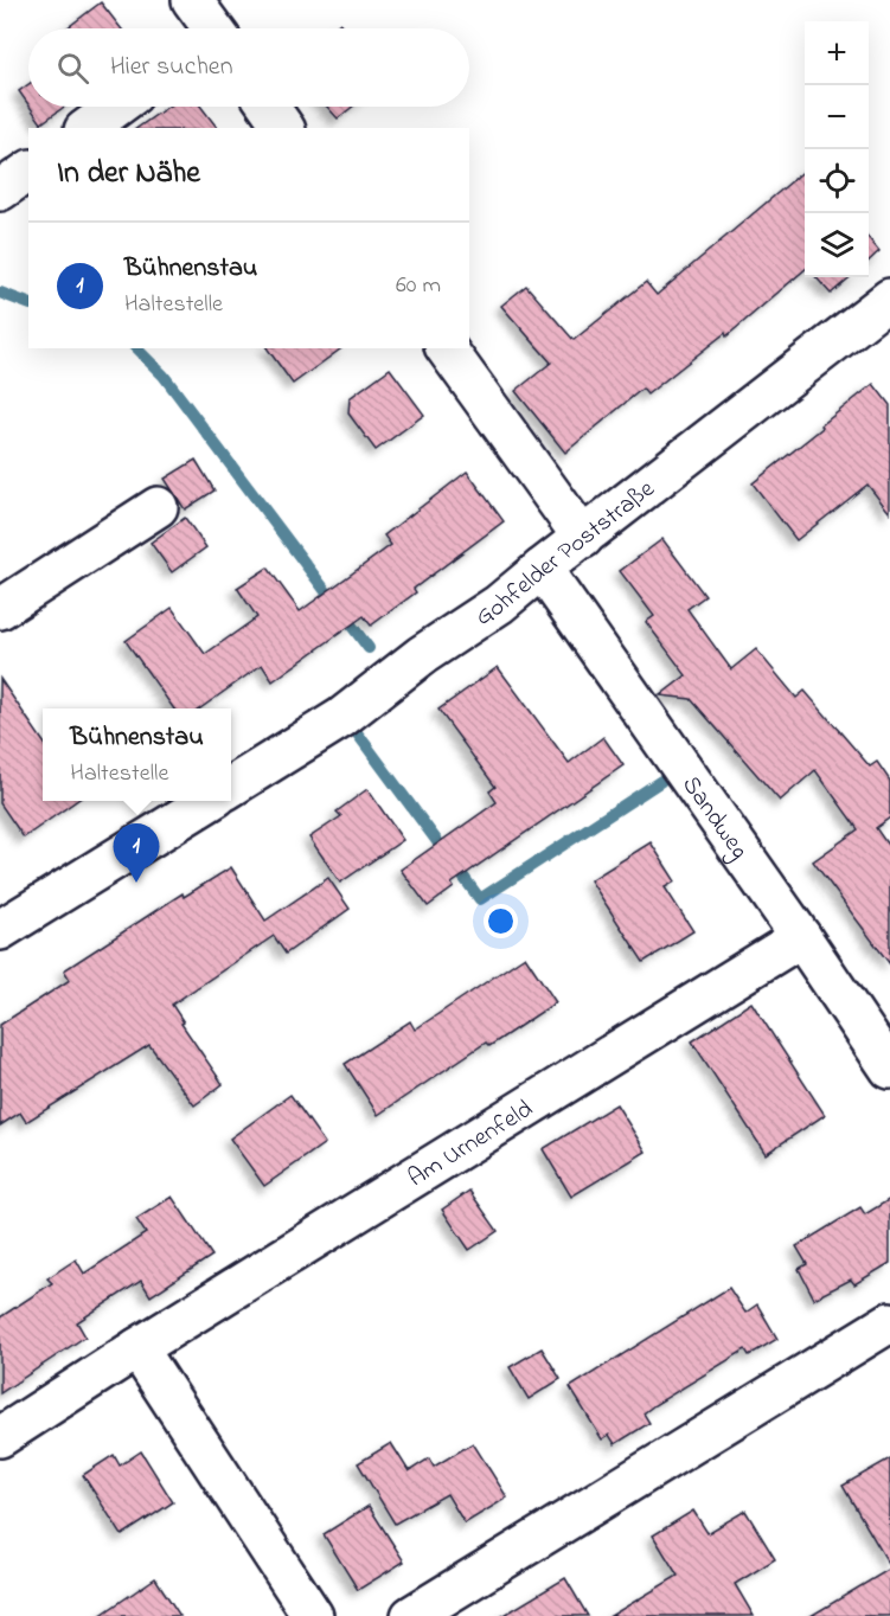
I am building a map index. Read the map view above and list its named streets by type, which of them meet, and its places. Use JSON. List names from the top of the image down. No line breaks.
{"streets":{"street":["Gohfelder Poststraße","Sandweg","Am Urnenfeld"]},"crossings":[["Gohfelder Poststraße","Sandweg"],["Sandweg","Am Urnenfeld"]],"page":{"map_buttons":["+","−"],"search":"Hier suchen","heading":"In der Nähe","list":[{"mark":"1","name":"Bühnenstau","note":"Haltestelle","value":"60 m"}],"popup":["Bühnenstau","Haltestelle"],"pins":"1"}}
